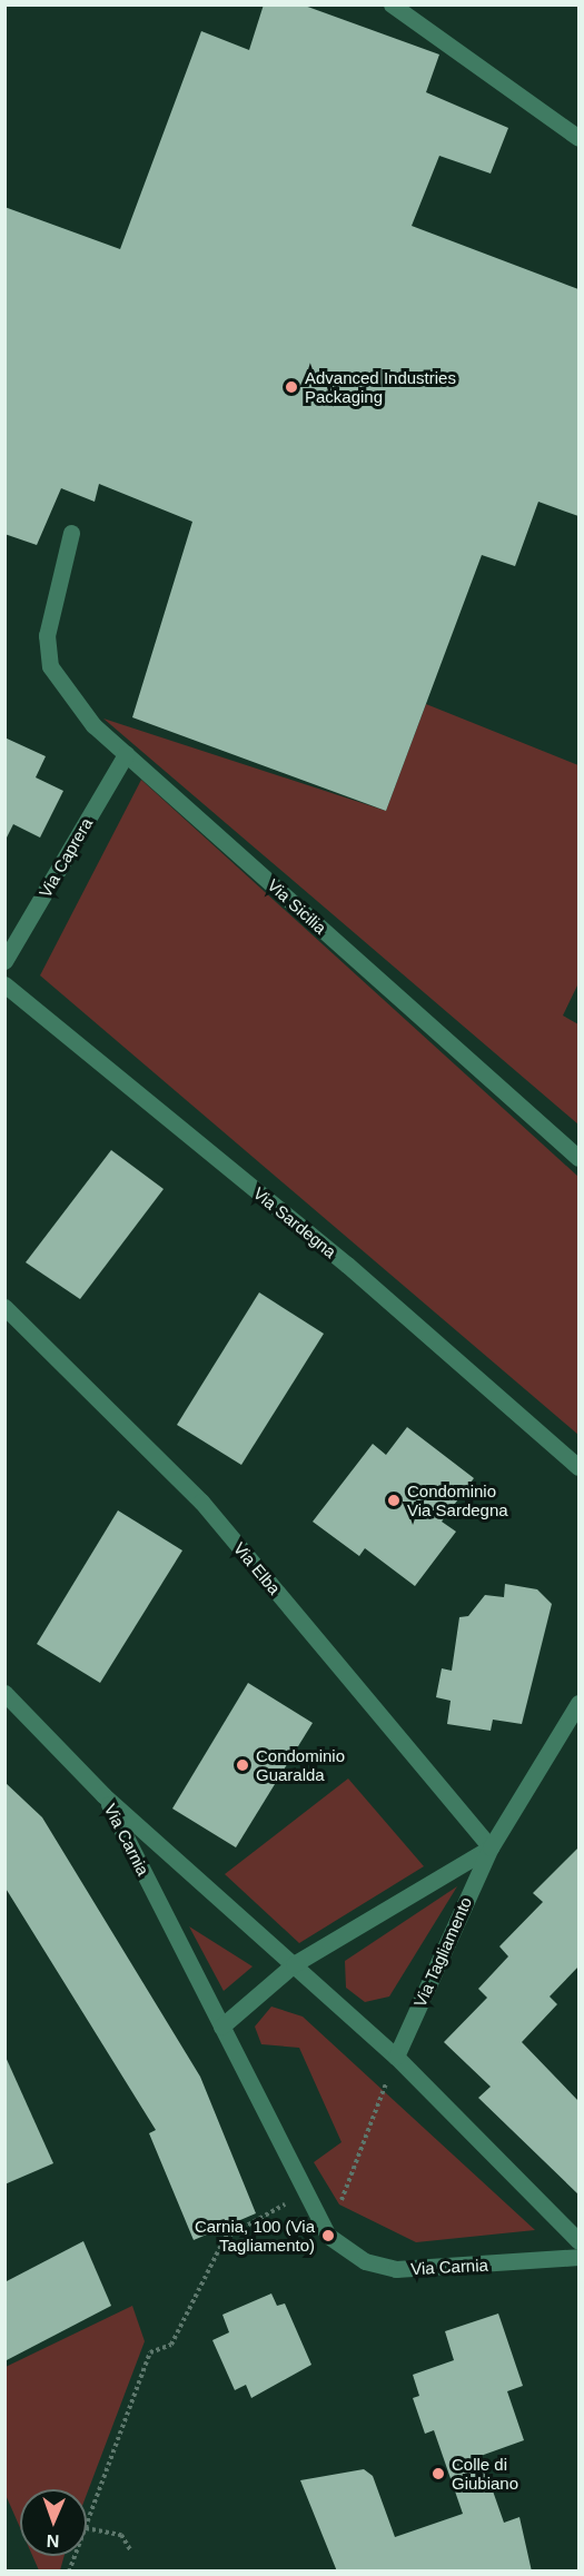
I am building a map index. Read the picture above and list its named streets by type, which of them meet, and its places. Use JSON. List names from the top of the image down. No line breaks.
{"streets":{"street":["Via Caprera","Via Sicilia","Via Sardegna","Via Elba","Via Carnia","Via Tagliamento"]},"crossings":[["Via Caprera","Via Sicilia"],["Via Elba","Via Tagliamento"],["Via Carnia","Via Tagliamento"]],"places":["Advanced Industries Packaging","Condominio Via Sardegna","Condominio Guaralda","Carnia, 100 (Via Tagliamento)","Colle di Giubiano"],"north":"bottom"}
